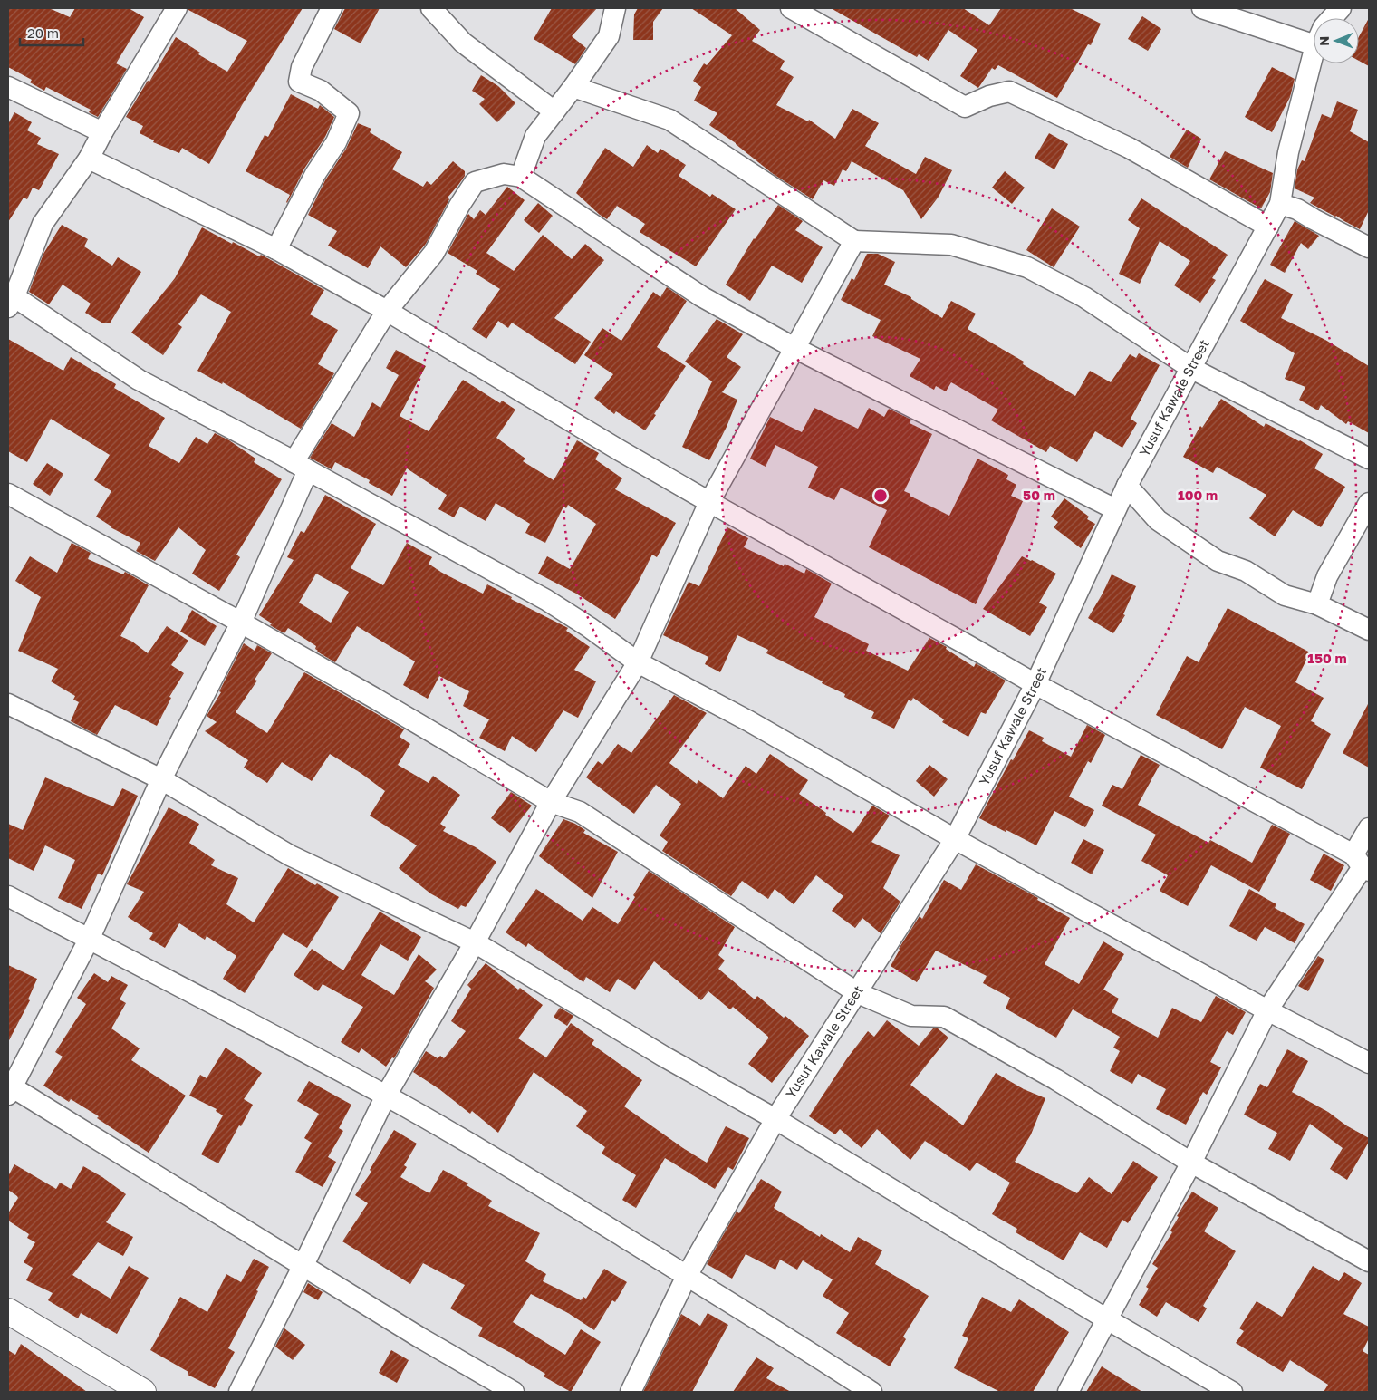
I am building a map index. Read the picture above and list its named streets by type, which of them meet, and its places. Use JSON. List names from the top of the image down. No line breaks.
{"streets":{"street":["Yusuf Kawale Street"]},"scale_bar":"20 m","north":"left","rings":["50 m","100 m","150 m"]}
